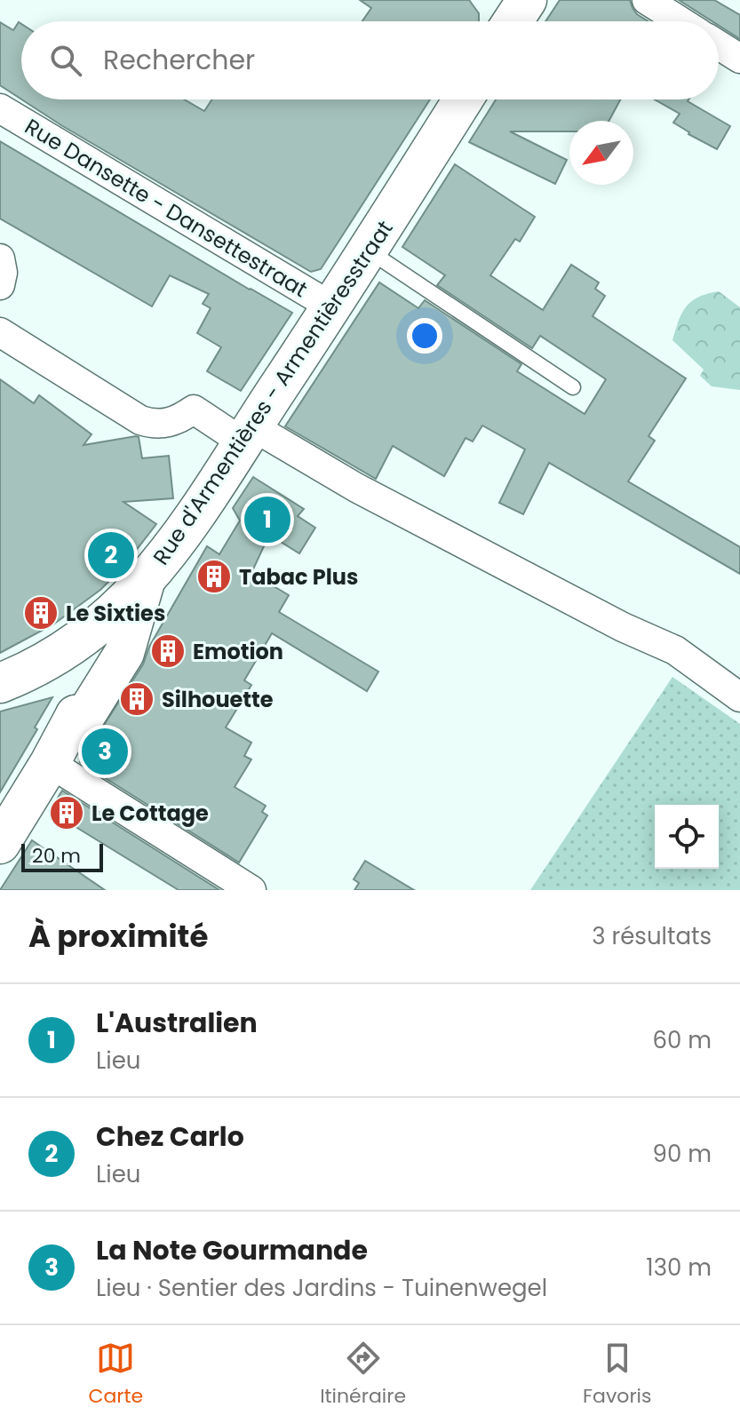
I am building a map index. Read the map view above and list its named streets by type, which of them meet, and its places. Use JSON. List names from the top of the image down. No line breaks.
{"streets":{"street":["Rue Dansette - Dansettestraat","Rue d'Armentières - Armentièresstraat"]},"crossings":[["Rue Dansette - Dansettestraat","Rue d'Armentières - Armentièresstraat"]],"places":{"building":["Tabac Plus","Le Sixties","Emotion","Silhouette","Le Cottage"]},"scale_bar":"20 m","north":"bottom left","page":{"search":"Rechercher","pins":["1","2","3"],"scale":"20 m","heading":["À proximité","3 résultats"],"list":[{"mark":"1","name":"L'Australien","note":"Lieu","value":"60 m"},{"mark":"2","name":"Chez Carlo","note":"Lieu","value":"90 m"},{"mark":"3","name":"La Note Gourmande","note":"Lieu · Sentier des Jardins - Tuinenwegel","value":"130 m"}],"nav":["Carte","Itinéraire","Favoris"]}}
